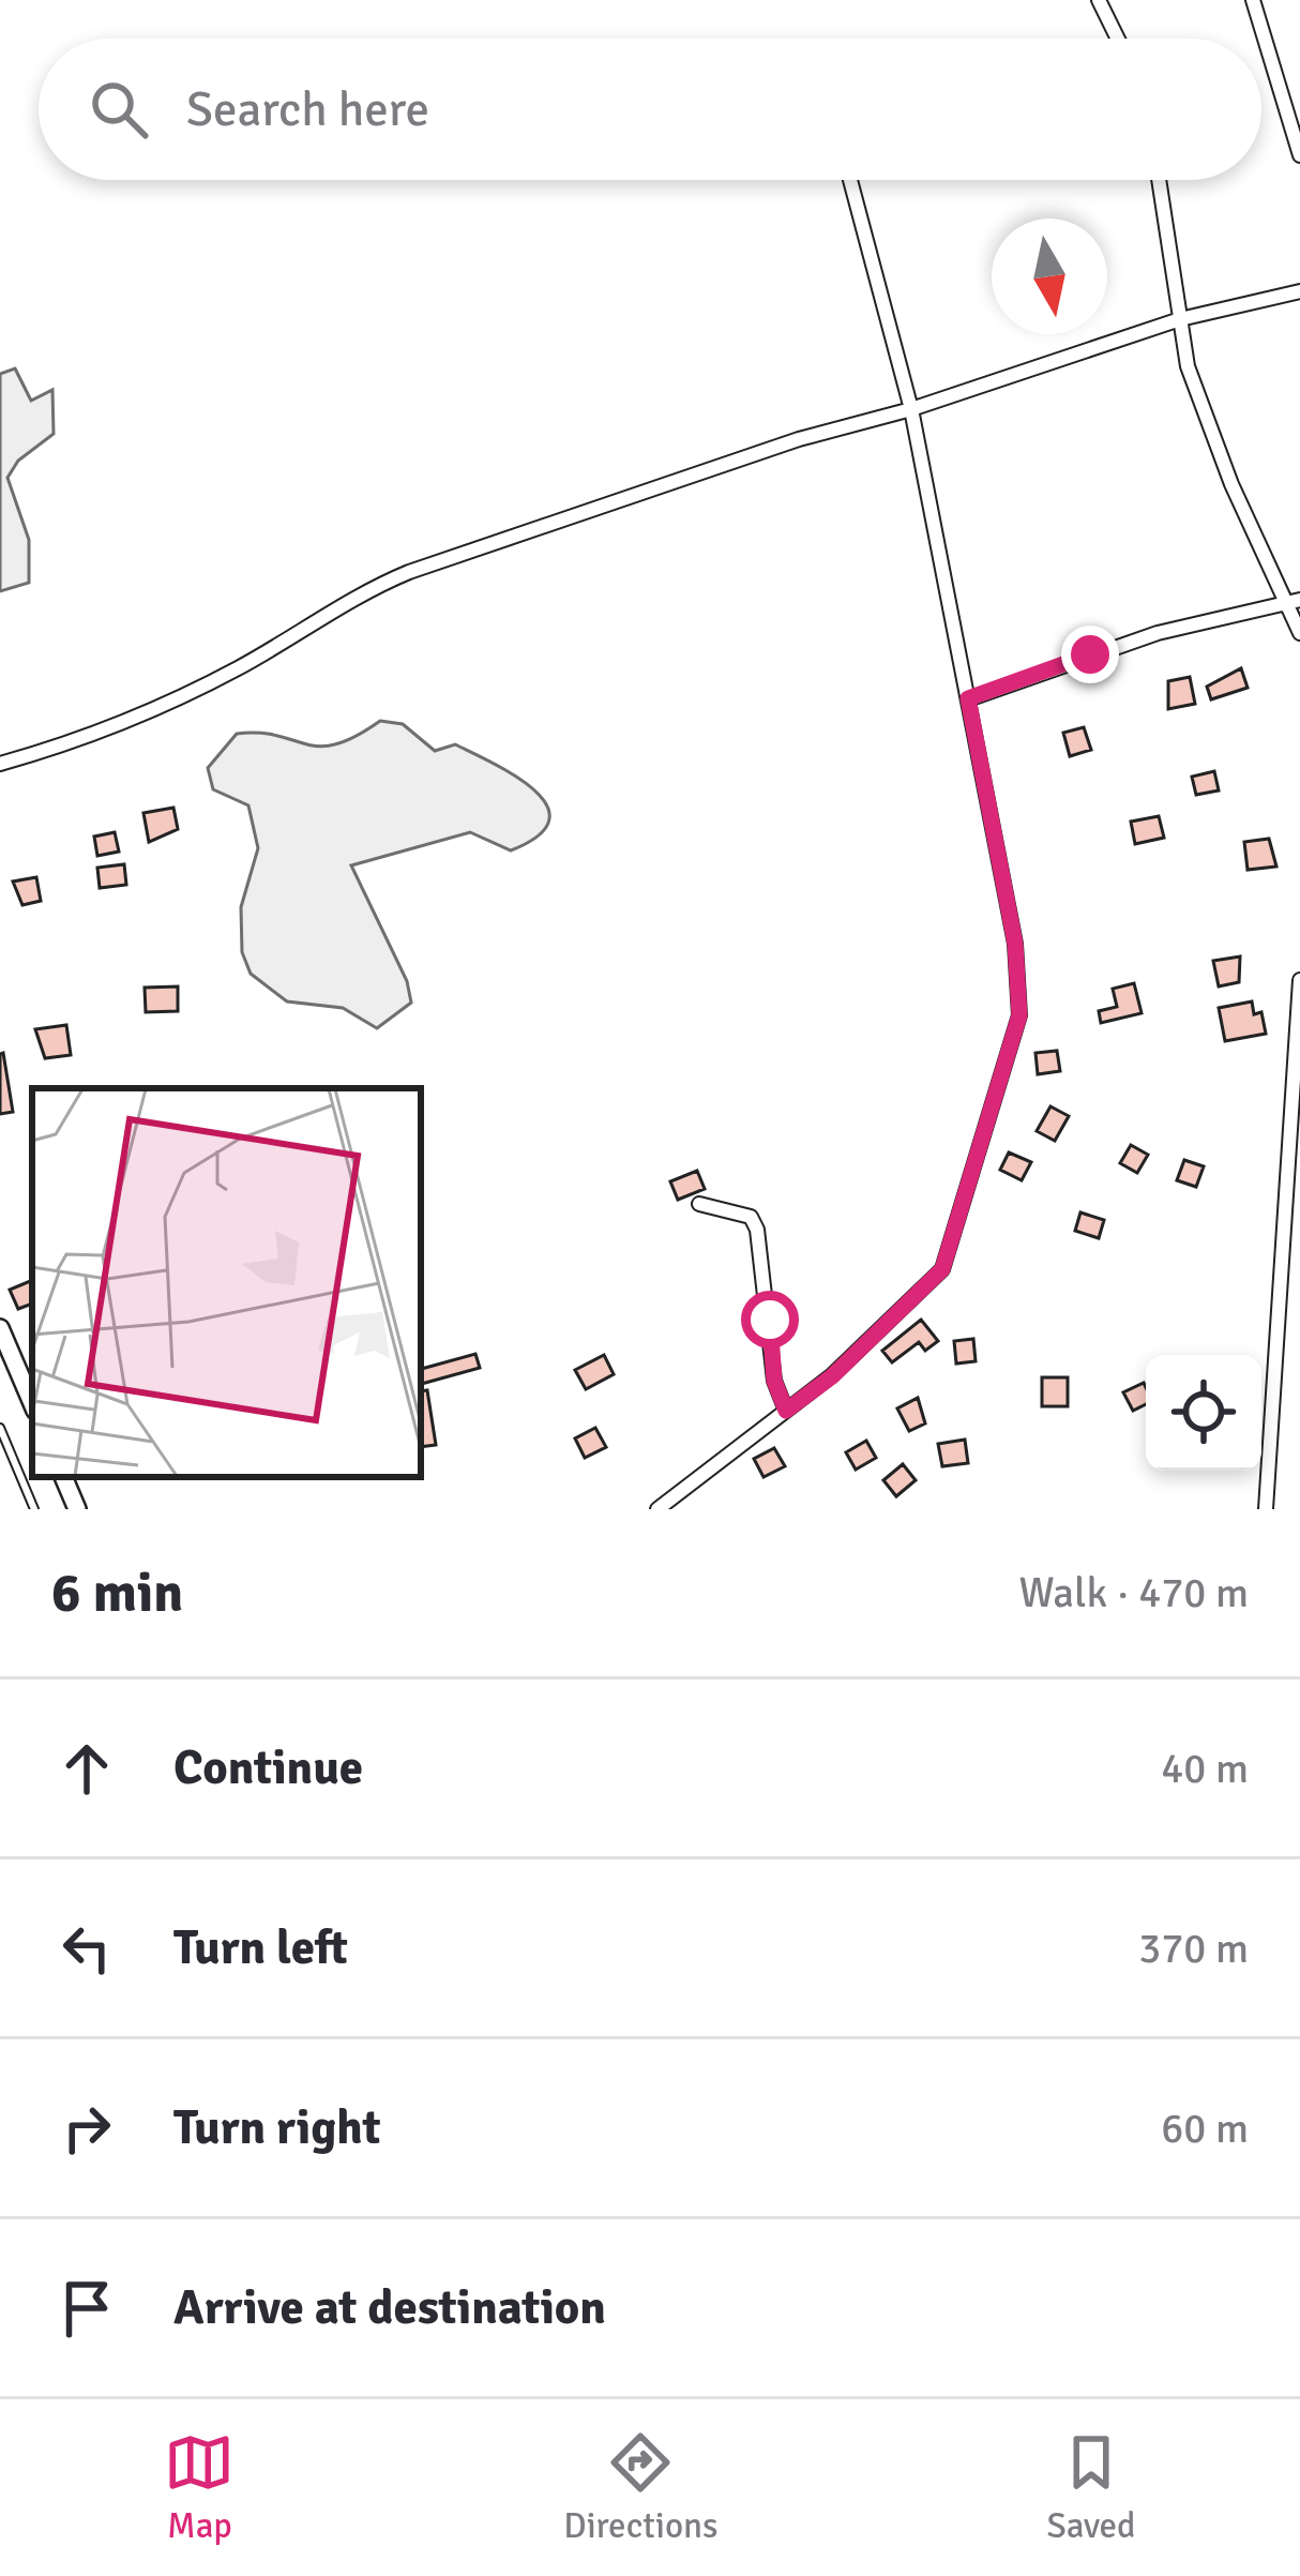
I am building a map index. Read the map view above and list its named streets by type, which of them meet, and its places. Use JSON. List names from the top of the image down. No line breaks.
{"north":"bottom","page":{"search":"Search here","heading":["6 min","Walk · 470 m"],"list":[["Continue","40 m"],["Turn left","370 m"],["Turn right","60 m"],"Arrive at destination"],"nav":["Map","Directions","Saved"]}}
